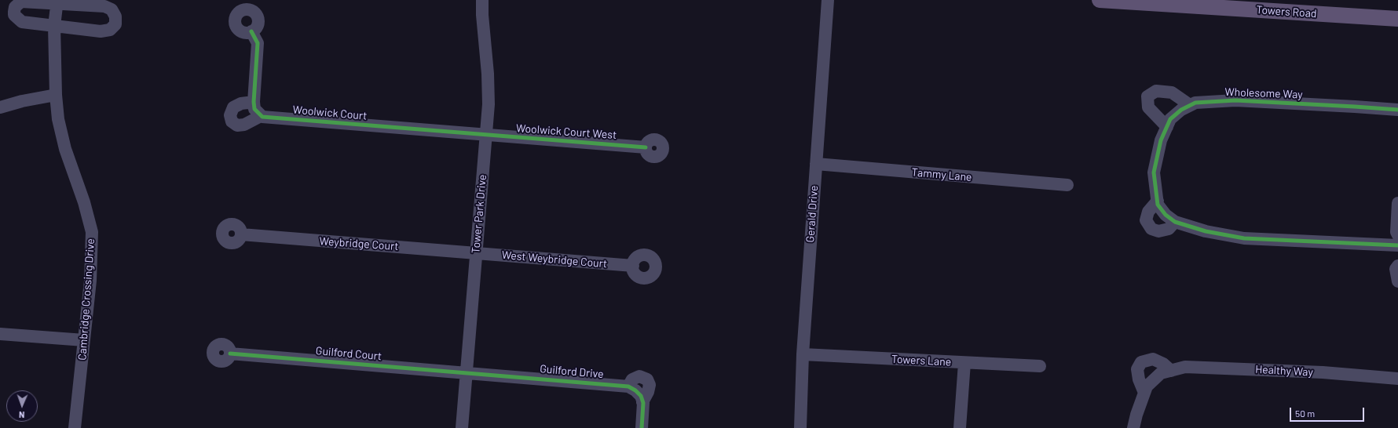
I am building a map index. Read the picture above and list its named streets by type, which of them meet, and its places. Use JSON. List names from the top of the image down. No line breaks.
{"streets":{"main road":["Towers Road"],"street":["Wholesome Way","Woolwick Court","Woolwick Court West","Tammy Lane","Tower Park Drive","Gerald Drive","Weybridge Court","West Weybridge Court","Cambridge Crossing Drive","Guilford Court","Towers Lane","Healthy Way","Guilford Drive"]},"crossings":[["Woolwick Court","Woolwick Court West"],["Woolwick Court","Tower Park Drive"],["Woolwick Court West","Tower Park Drive"],["Tammy Lane","Gerald Drive"],["Tower Park Drive","Weybridge Court"],["Tower Park Drive","West Weybridge Court"],["Tower Park Drive","Guilford Court"],["Tower Park Drive","Guilford Drive"],["Gerald Drive","Towers Lane"],["Weybridge Court","West Weybridge Court"],["Guilford Court","Guilford Drive"]],"scale_bar":"50 m","north":"bottom"}
